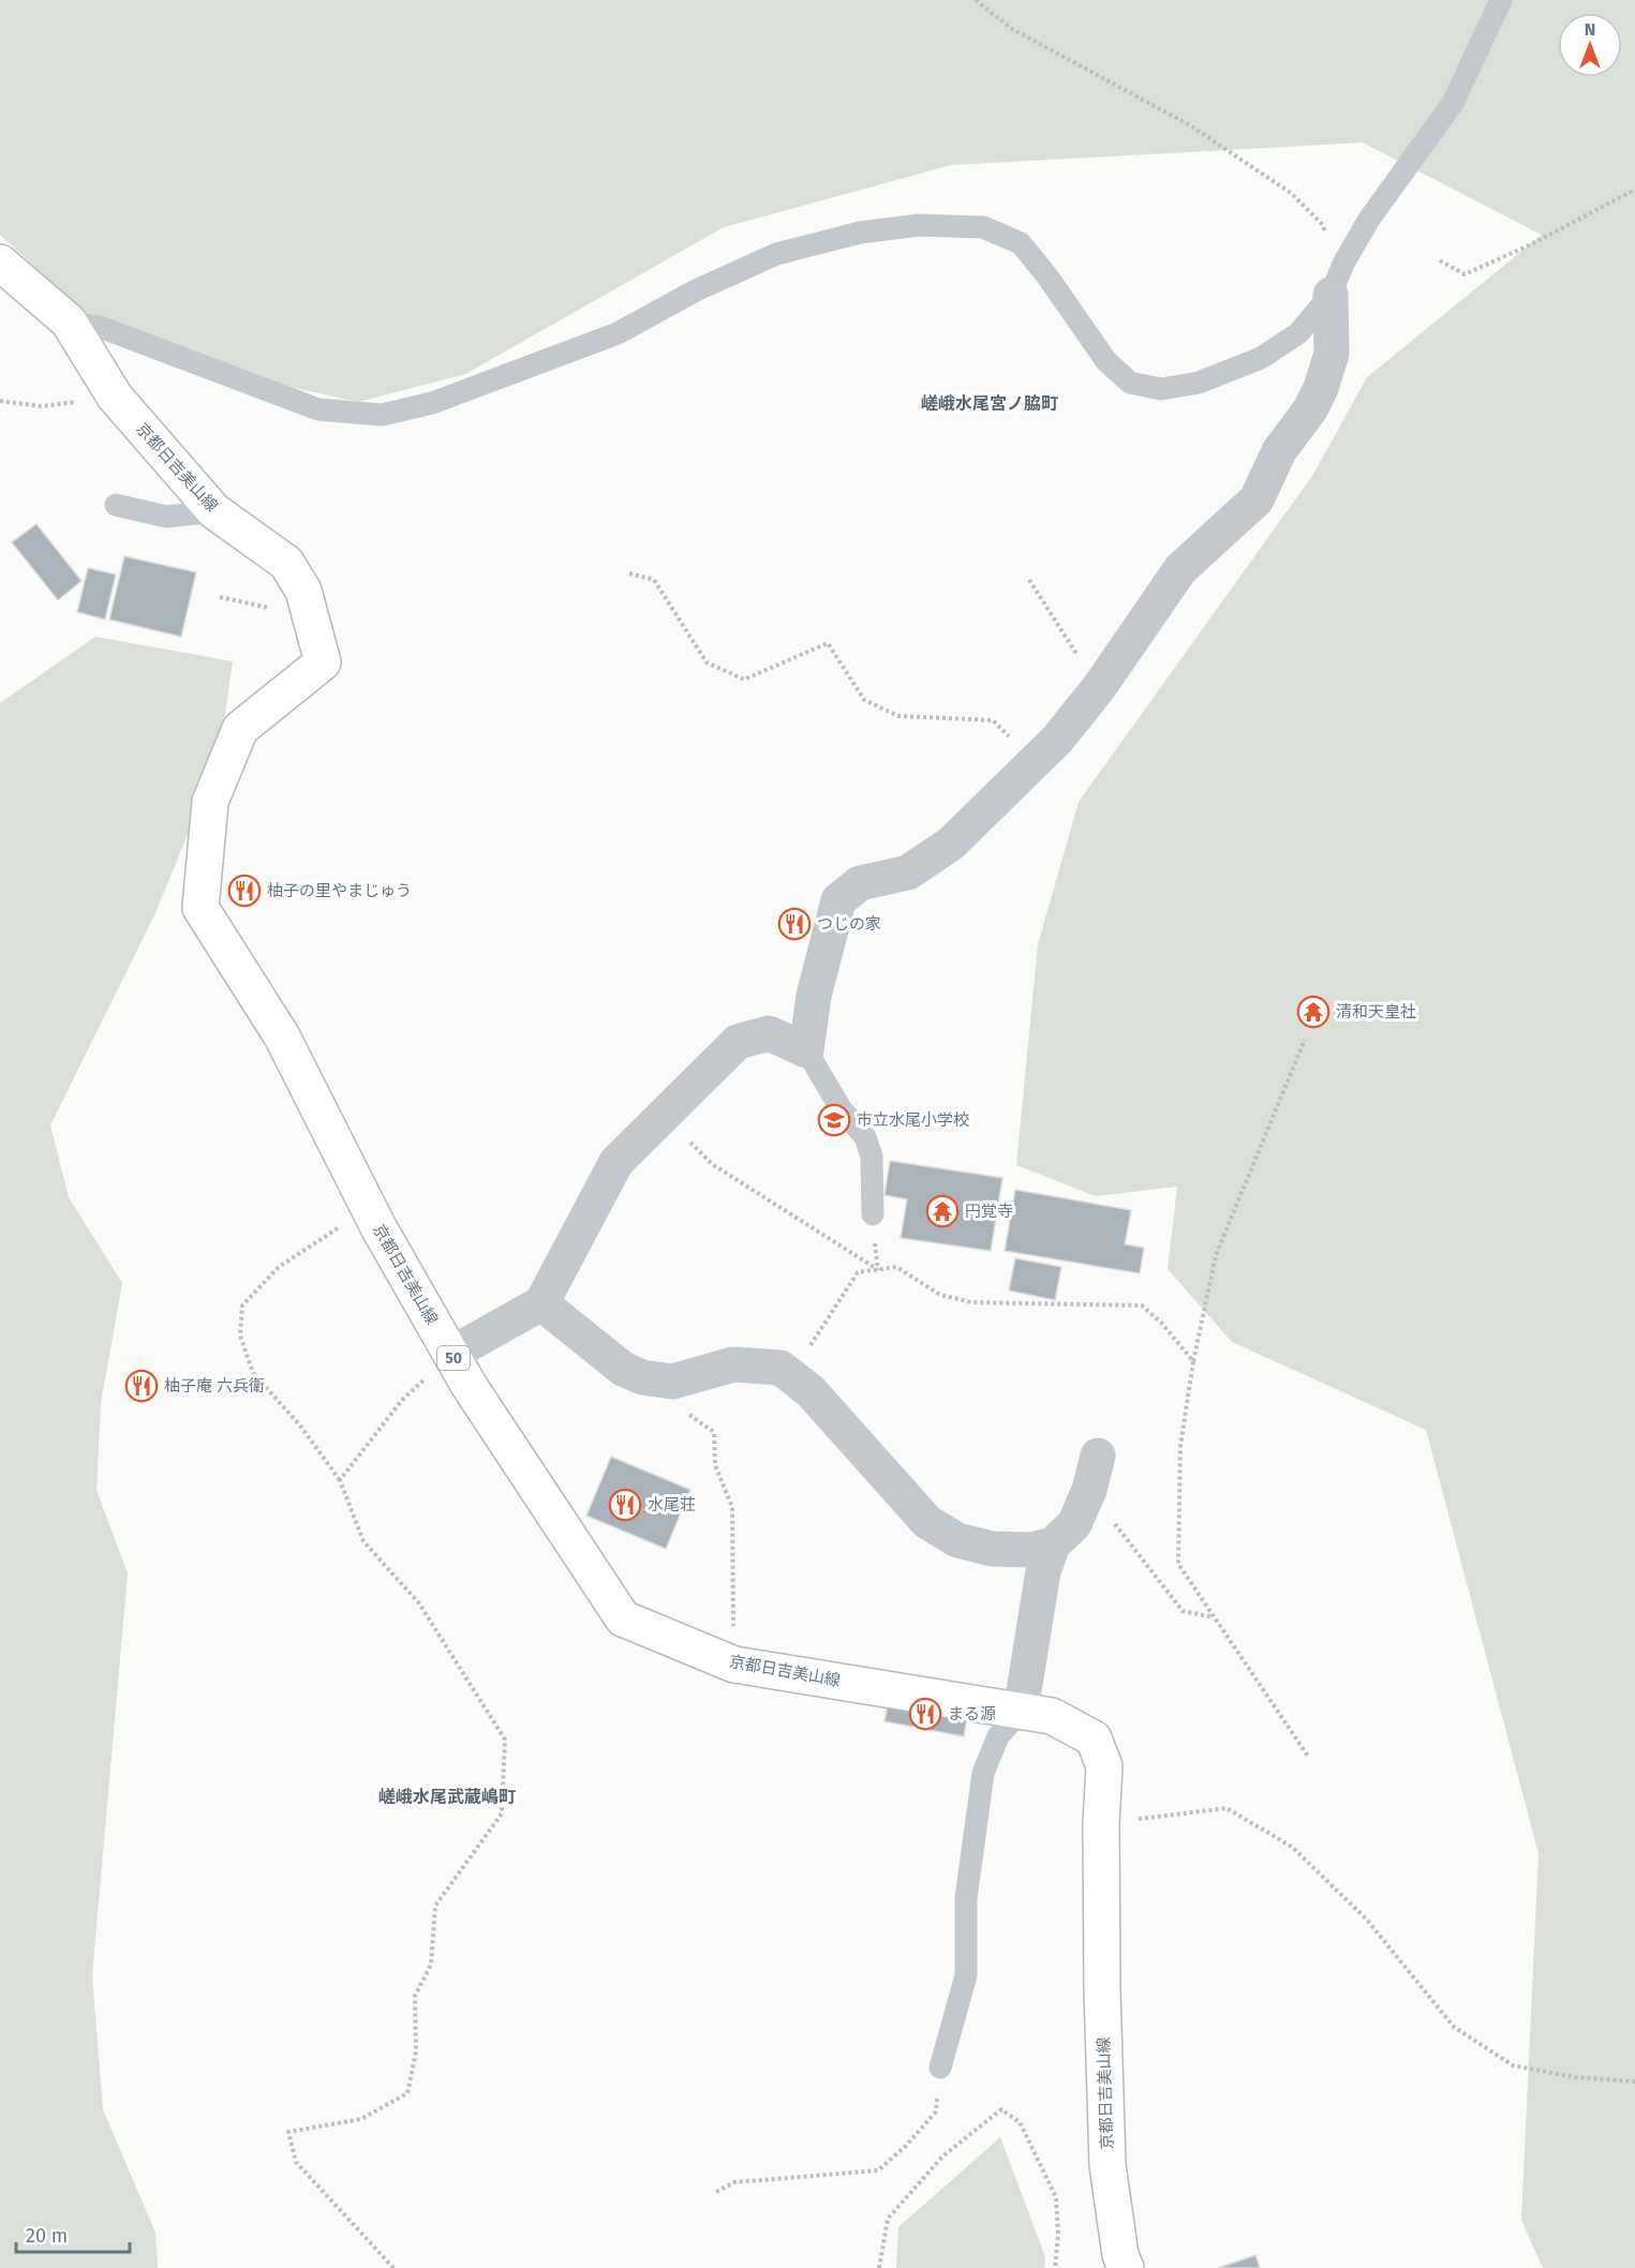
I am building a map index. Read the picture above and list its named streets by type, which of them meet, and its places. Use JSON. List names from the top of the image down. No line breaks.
{"streets":{"main road":["京都日吉美山線","50"]},"districts":["嵯峨水尾宮ノ脇町","嵯峨水尾武蔵嶋町"],"places":{"restaurant":["柚子の里やまじゅう","つじの家","柚子庵 六兵衛","水尾荘","まる源"],"temple":["清和天皇社","円覚寺"],"school or university":["市立水尾小学校"]},"scale_bar":"20 m","north":"top"}
